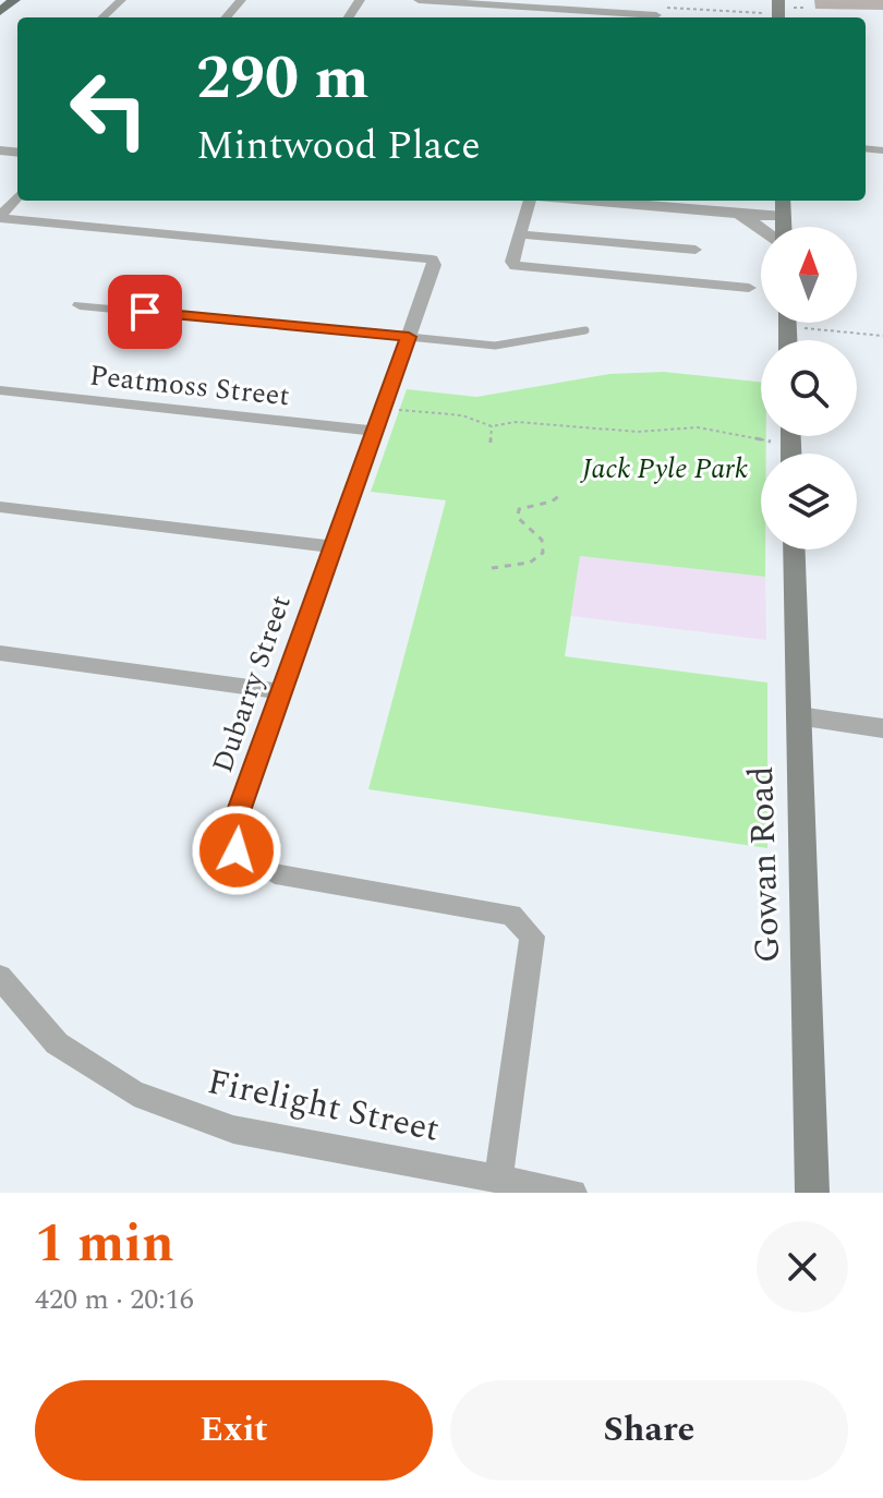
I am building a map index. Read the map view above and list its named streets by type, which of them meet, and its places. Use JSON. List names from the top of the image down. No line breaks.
{"streets":{"main road":["Gowan Road"],"street":["Peatmoss Street","Dubarry Street","Firelight Street"]},"crossings":[["Peatmoss Street","Dubarry Street"],["Dubarry Street","Firelight Street"]],"parks":["Jack Pyle Park"],"north":"top","page":{"turn":["290 m","Mintwood Place"],"heading":["1 min","420 m · 20:16"],"buttons":["Exit","Share"]}}
